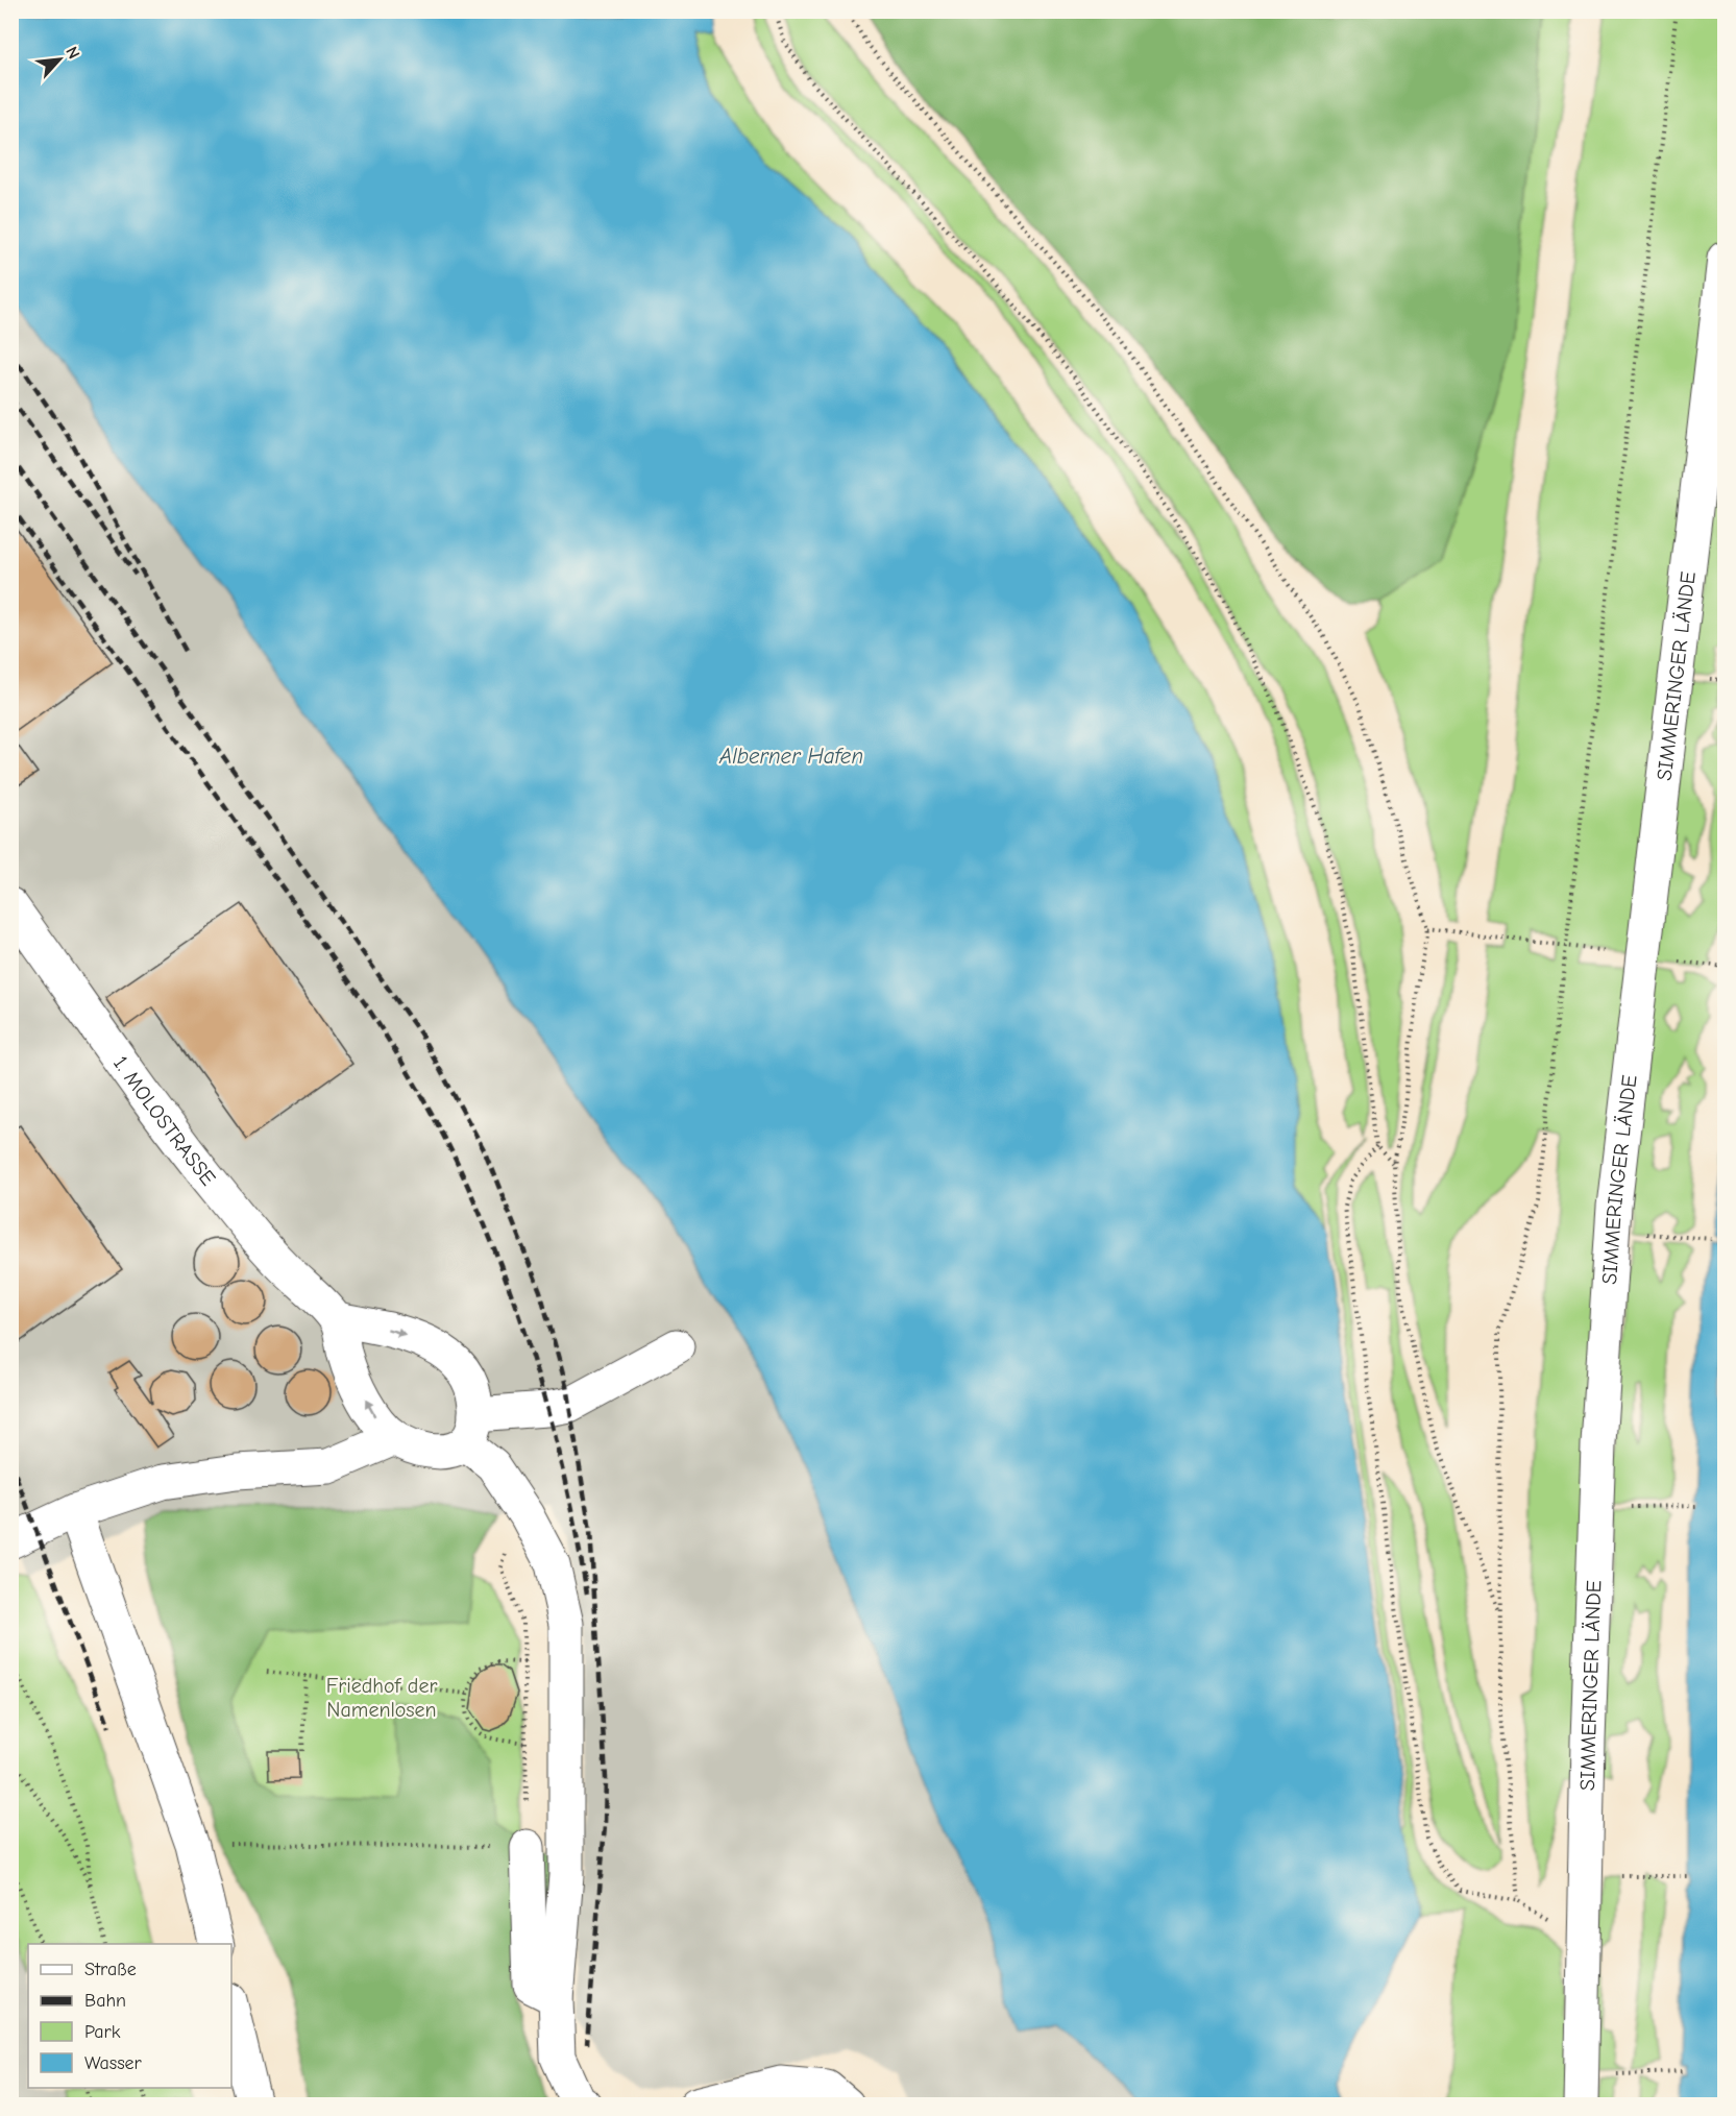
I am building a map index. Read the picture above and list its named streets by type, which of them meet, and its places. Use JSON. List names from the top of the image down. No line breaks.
{"streets":{"street":["SIMMERINGER LÄNDE","1. MOLOSTRASSE"]},"water":["Alberner Hafen"],"parks":["Friedhof der Namenlosen"],"legend":["Straße","Bahn","Park","Wasser"],"north":"top right"}
